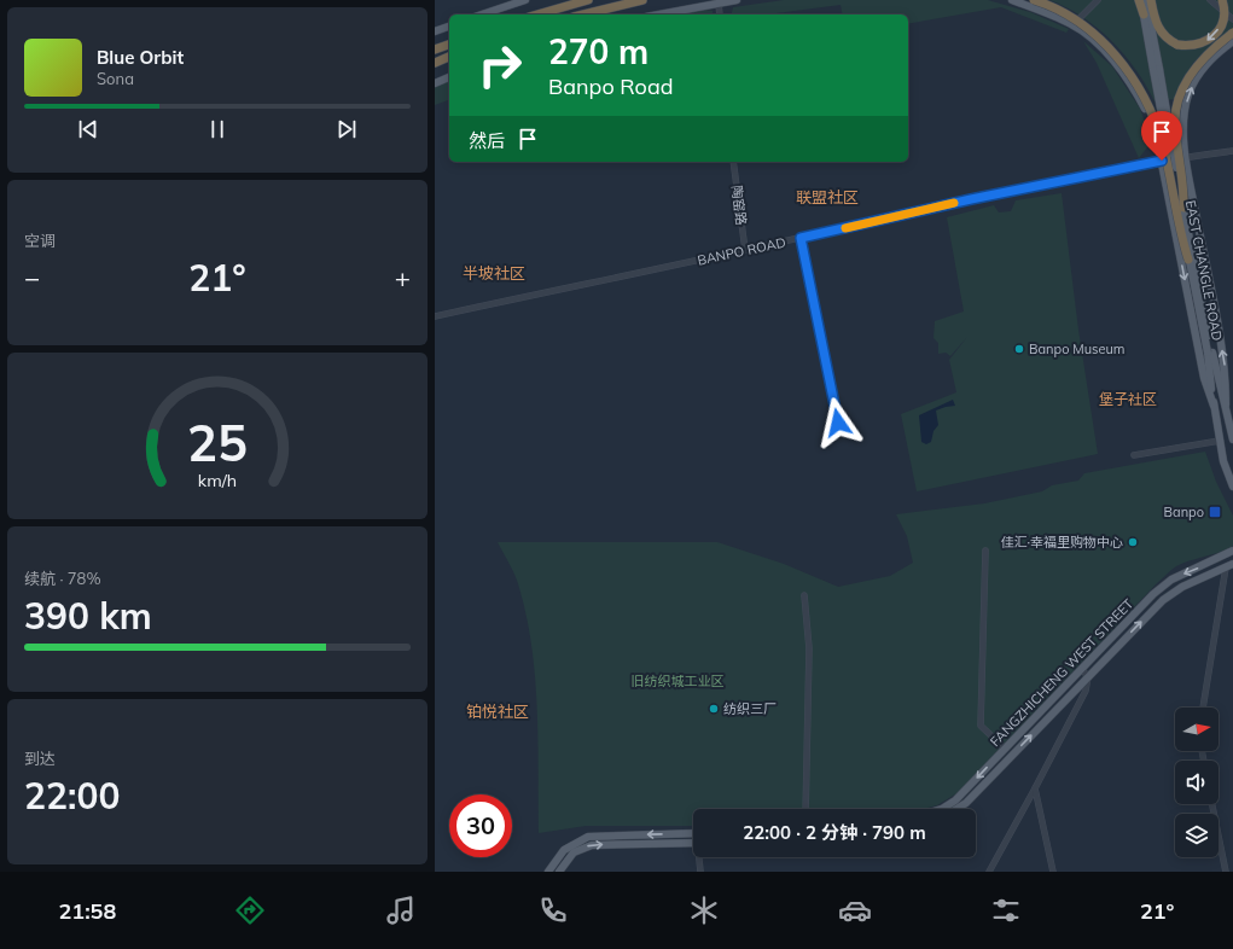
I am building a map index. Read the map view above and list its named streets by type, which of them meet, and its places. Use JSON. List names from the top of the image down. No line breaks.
{"streets":{"main road":["EAST CHANGLE ROAD","FANGZHICHENG WEST STREET"],"street":["陶窑路","BANPO ROAD"]},"crossings":[["陶窑路","BANPO ROAD"]],"districts":["联盟社区","半坡社区","堡子社区","铂悦社区"],"parks":["旧纺织城工业区"],"places":{"other":["Banpo Museum","佳汇·幸福里购物中心","纺织三厂"],"transit":["Banpo"]},"north":"right","page":{"turn":["270 m","Banpo Road"],"song":["Blue Orbit","Sona"],"then":"然后","tile":["空调",["续航 · 78%","390 km"],["到达","22:00"]],"heat":["−","21°","+"],"limit":"30","trip":"22:00 · 2 分钟 · 790 m","tabs":["21:58","21°"],"gauge":["25","km/h"]}}
